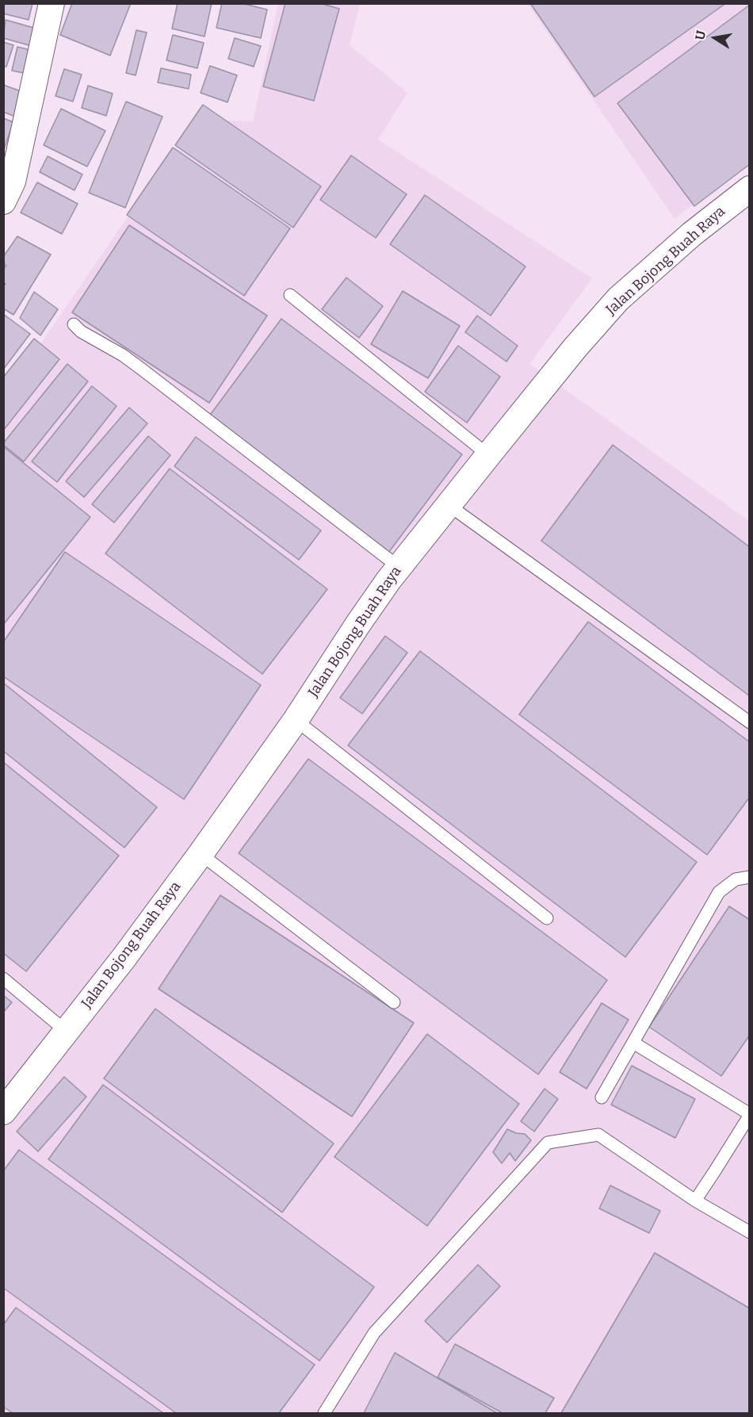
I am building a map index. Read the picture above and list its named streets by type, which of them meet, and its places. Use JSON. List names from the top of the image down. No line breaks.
{"streets":{"street":["Jalan Bojong Buah Raya"]},"north":"left"}
